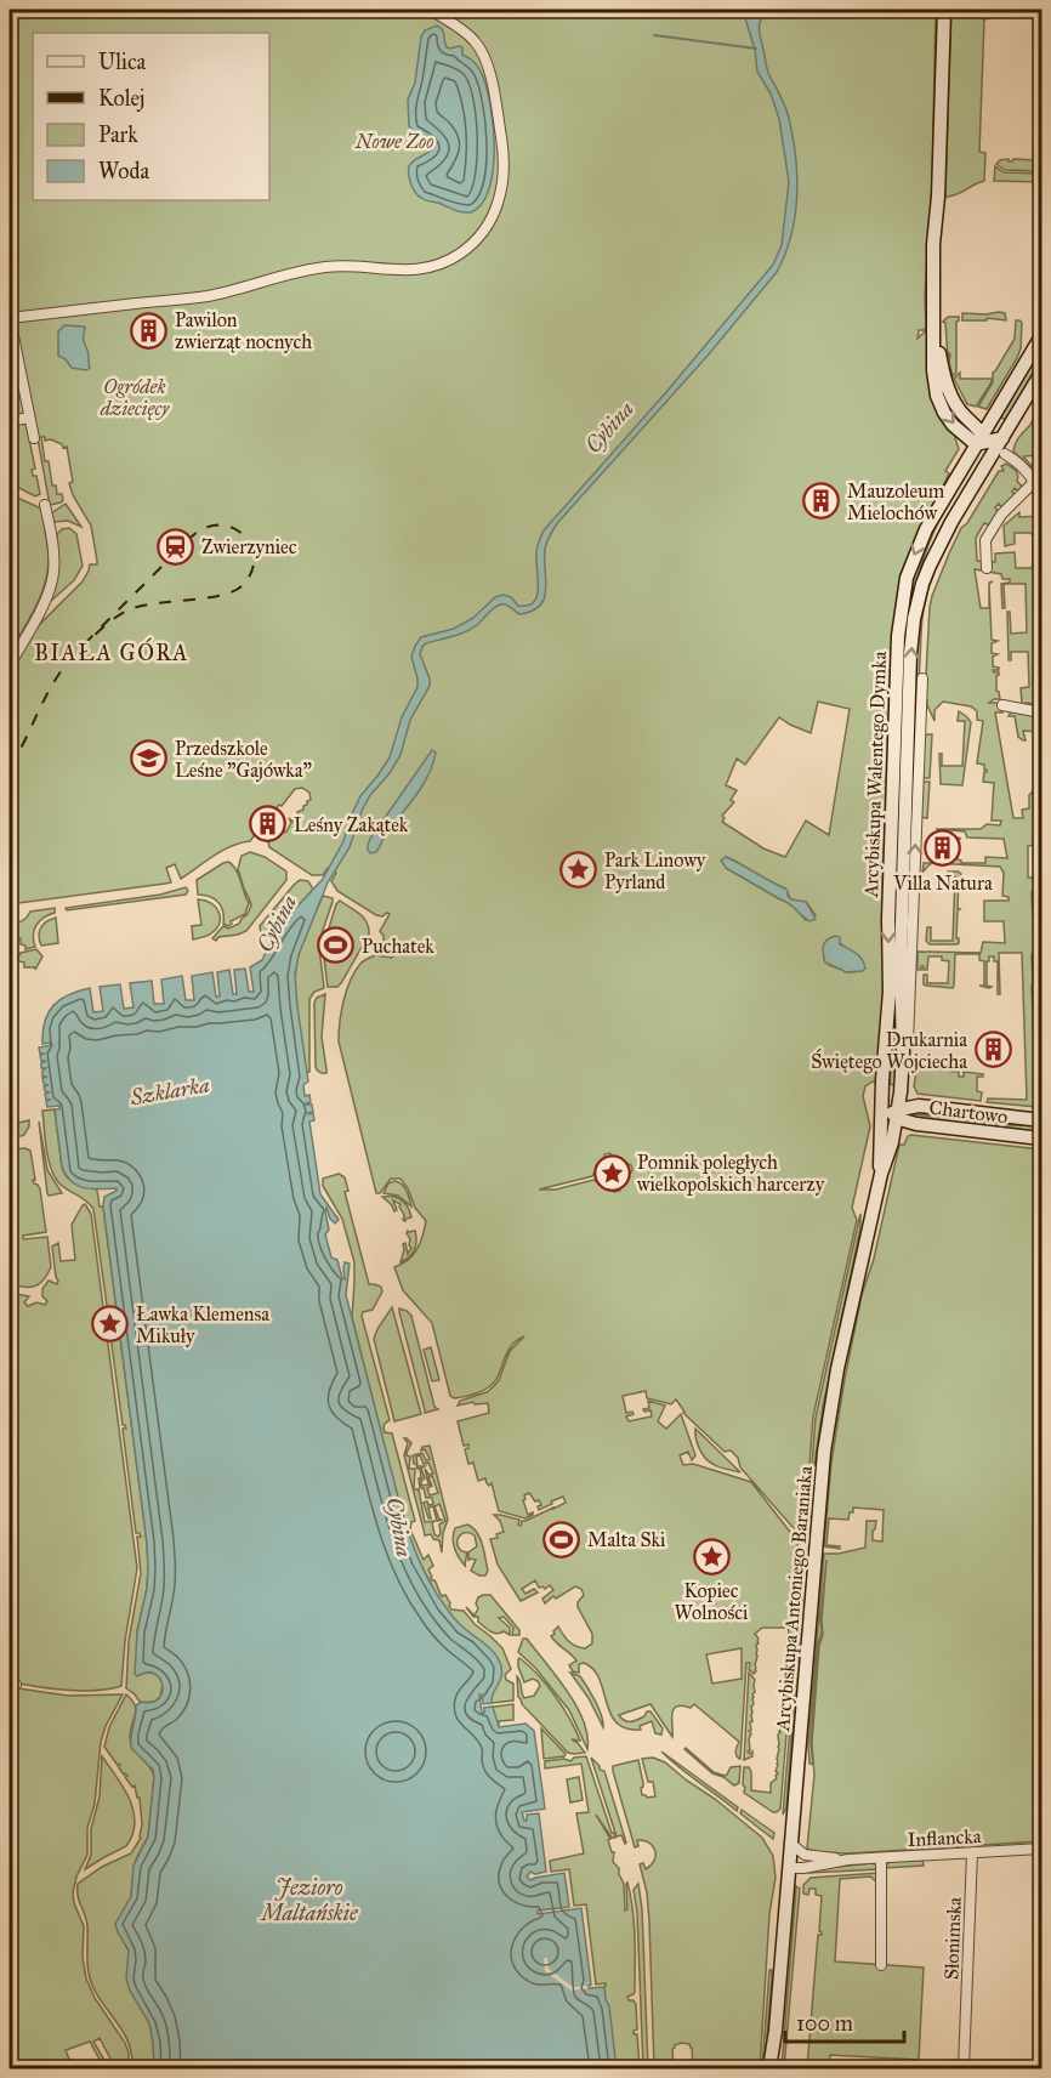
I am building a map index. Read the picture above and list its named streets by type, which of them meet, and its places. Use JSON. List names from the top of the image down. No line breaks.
{"streets":{"street":["Arcybiskupa Walentego Dymka","Chartowo","Arcybiskupa Antoniego Baraniaka","Inflancka","Słonimska"]},"crossings":[["Arcybiskupa Walentego Dymka","Chartowo"],["Arcybiskupa Walentego Dymka","Arcybiskupa Antoniego Baraniaka"],["Chartowo","Arcybiskupa Antoniego Baraniaka"],["Arcybiskupa Antoniego Baraniaka","Inflancka"],["Inflancka","Słonimska"]],"districts":["BIAŁA GÓRA"],"water":["Cybina","Szklarka","Jezioro Maltańskie"],"parks":["Nowe Zoo","Ogródek dziecięcy"],"places":{"building":["Pawilon zwierząt nocnych","Mauzoleum Mielochów","Leśny Zakątek","Villa Natura","Drukarnia Świętego Wojciecha"],"station":["Zwierzyniec"],"school or university":["Przedszkole Leśne \"Gajówka\""],"place":["Park Linowy Pyrland","Pomnik poległych wielkopolskich harcerzy","Ławka Klemensa Mikuły","Kopiec Wolności"],"sports":["Puchatek","Malta Ski"]},"legend":["Ulica","Kolej","Park","Woda"],"scale_bar":"100 m"}
